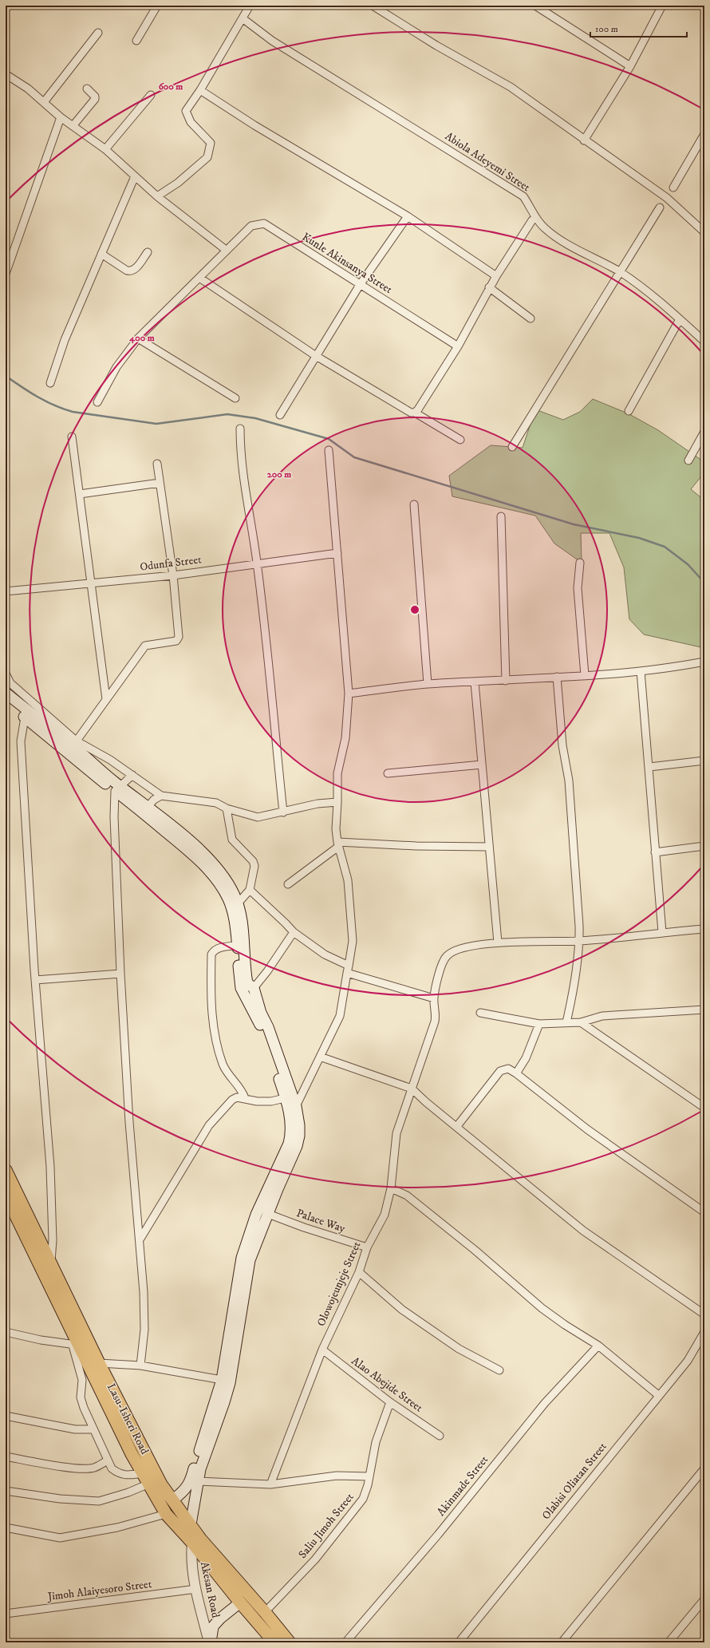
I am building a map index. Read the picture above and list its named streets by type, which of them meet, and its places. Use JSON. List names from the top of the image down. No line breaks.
{"streets":{"main road":["Lasu-Isheri Road"],"street":["Abiola Adeyemi Street","Kunle Akinsanya Street","Odunfa Street","Palace Way","Olowojeunjeje Street","Alao Abejide Street","Olabisi Oliatan Street","Akinmade Street","Saliu Jimoh Street","Akesan Road","Jimoh Alaiyesoro Street"]},"crossings":[["Palace Way","Olowojeunjeje Street"],["Olowojeunjeje Street","Alao Abejide Street"],["Alao Abejide Street","Saliu Jimoh Street"],["Lasu-Isheri Road","Saliu Jimoh Street"],["Lasu-Isheri Road","Akesan Road"],["Akesan Road","Jimoh Alaiyesoro Street"]],"scale_bar":"100 m","rings":["600 m","400 m","200 m"]}
